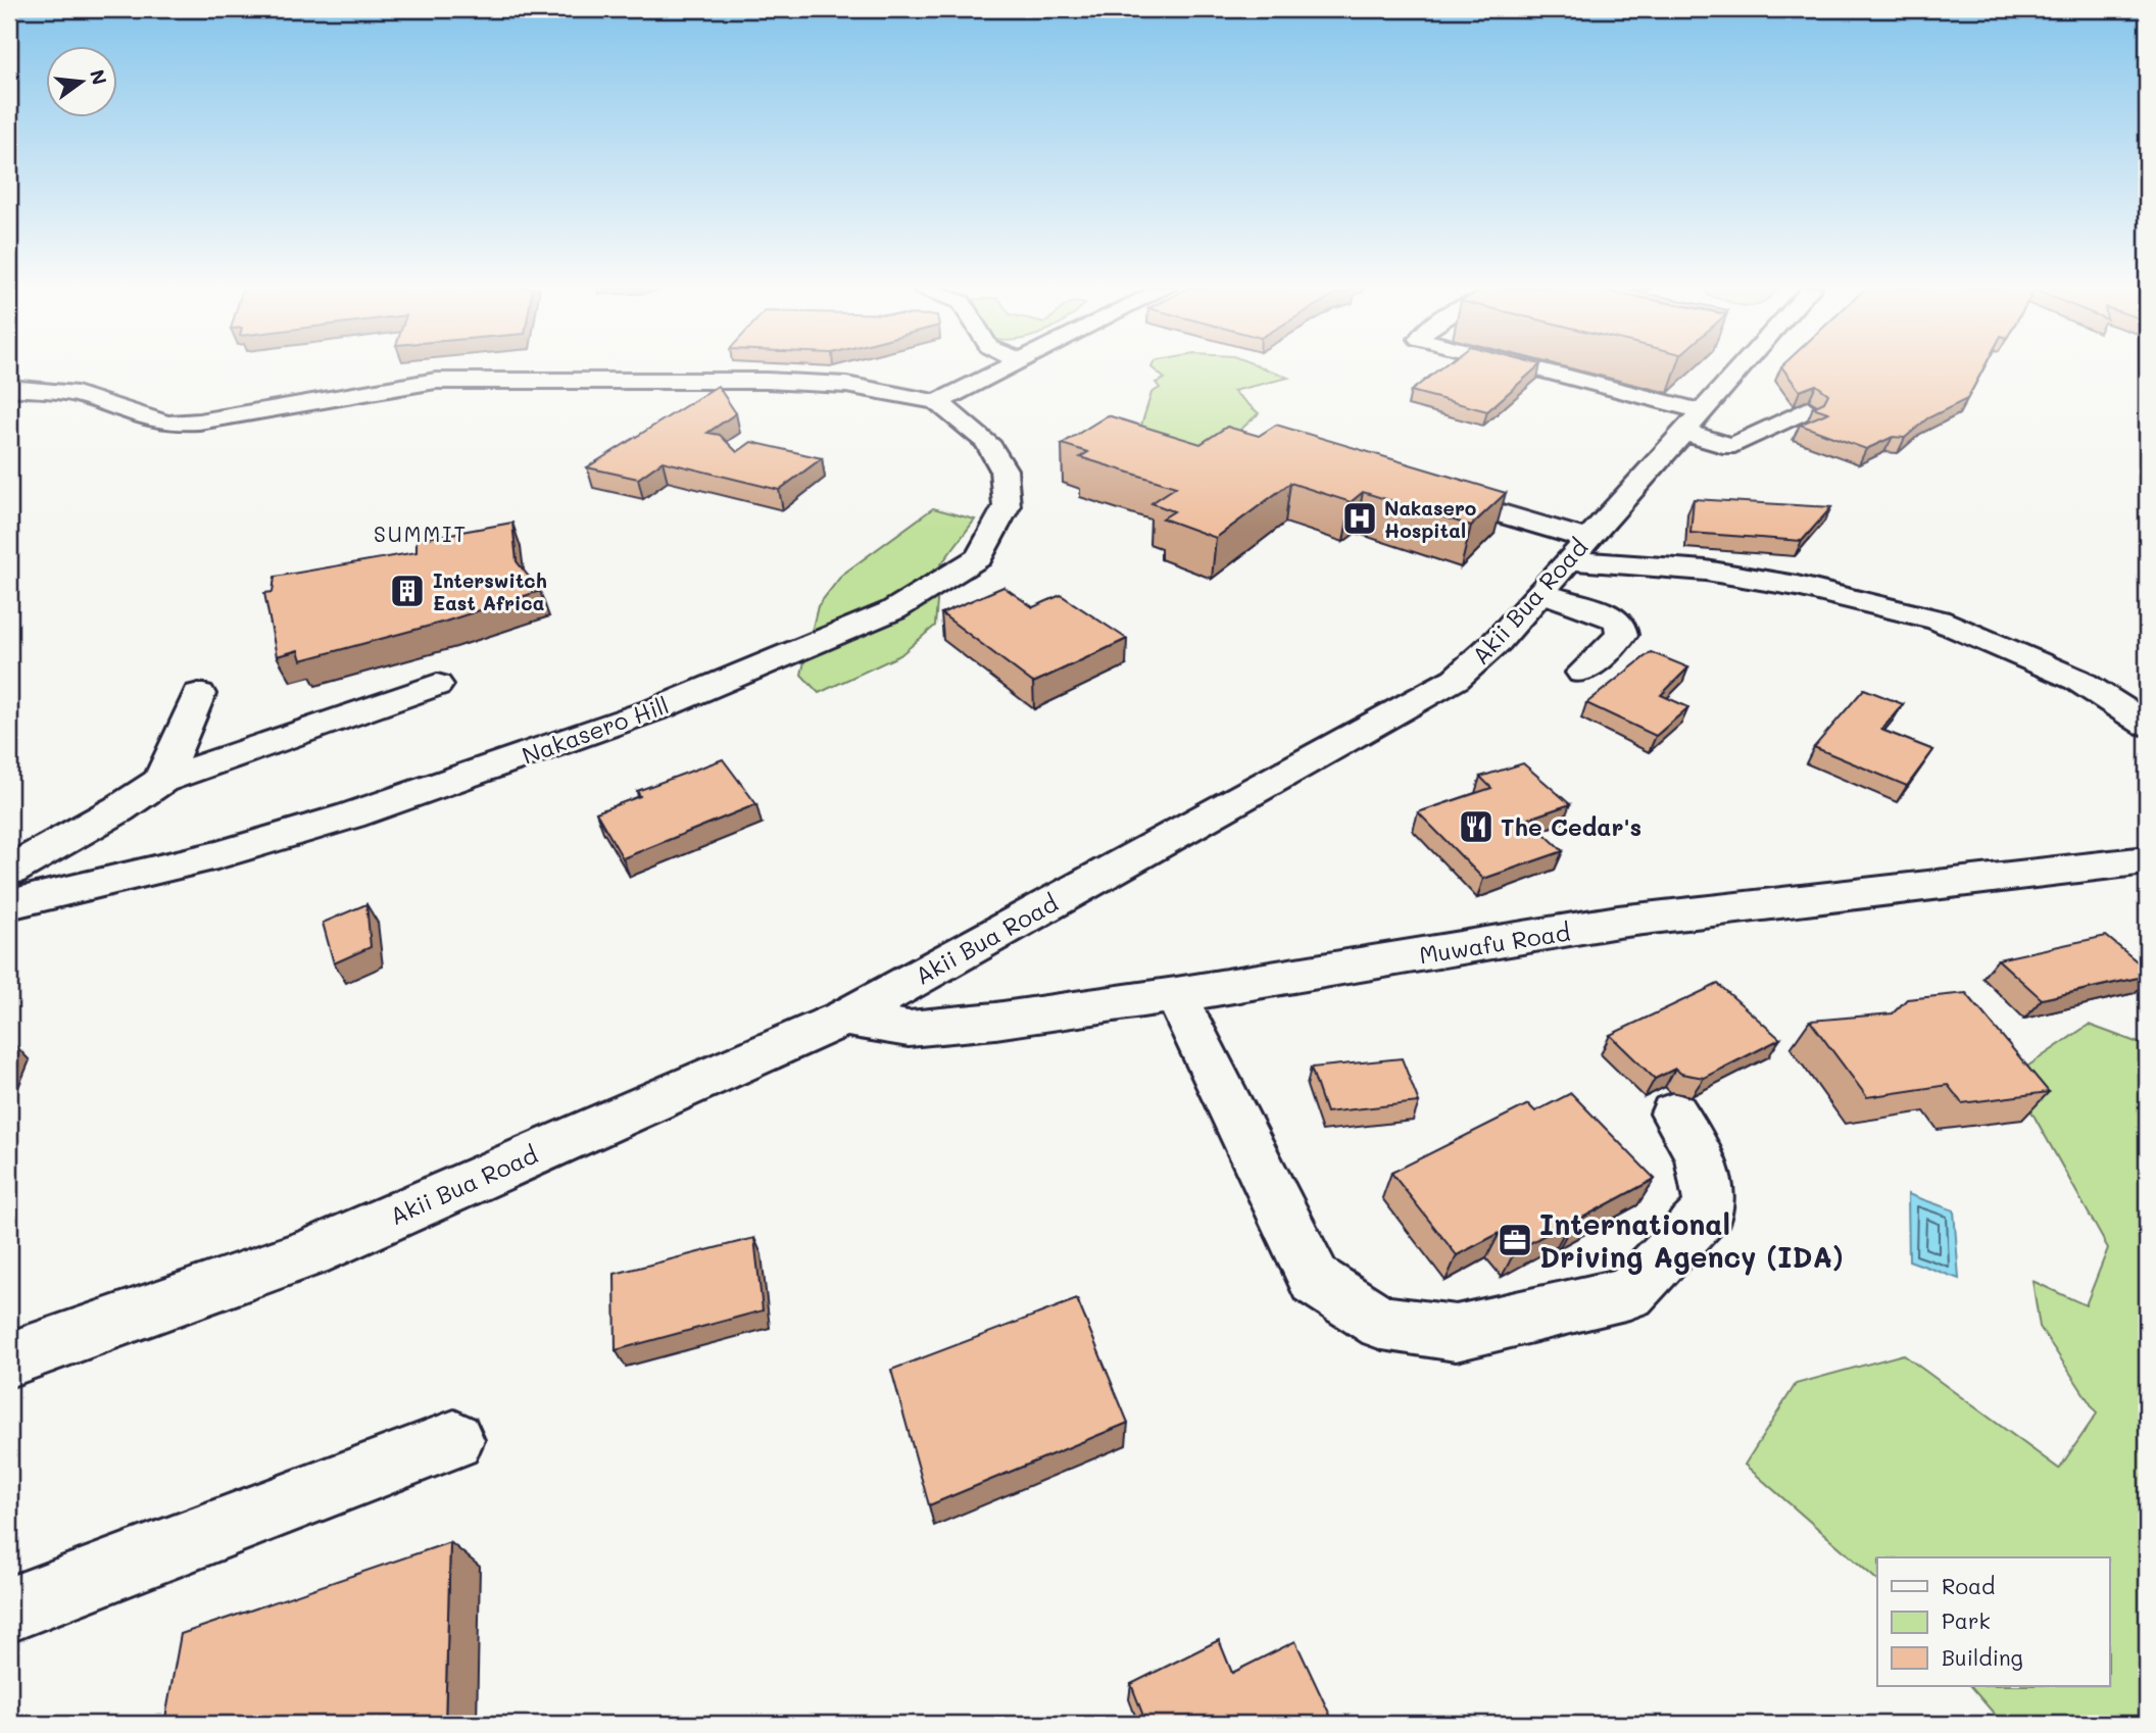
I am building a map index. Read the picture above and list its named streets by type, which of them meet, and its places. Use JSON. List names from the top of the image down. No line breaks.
{"streets":{"street":["Akii Bua Road","Nakasero Hill","Muwafu Road"]},"crossings":[["Akii Bua Road","Muwafu Road"]],"districts":["SUMMIT"],"places":{"hospital":["Nakasero Hospital"],"building":["Interswitch East Africa"],"restaurant":["The Cedar's"],"office":["International Driving Agency (IDA)"]},"legend":["Road","Park","Building"],"north":"right"}
